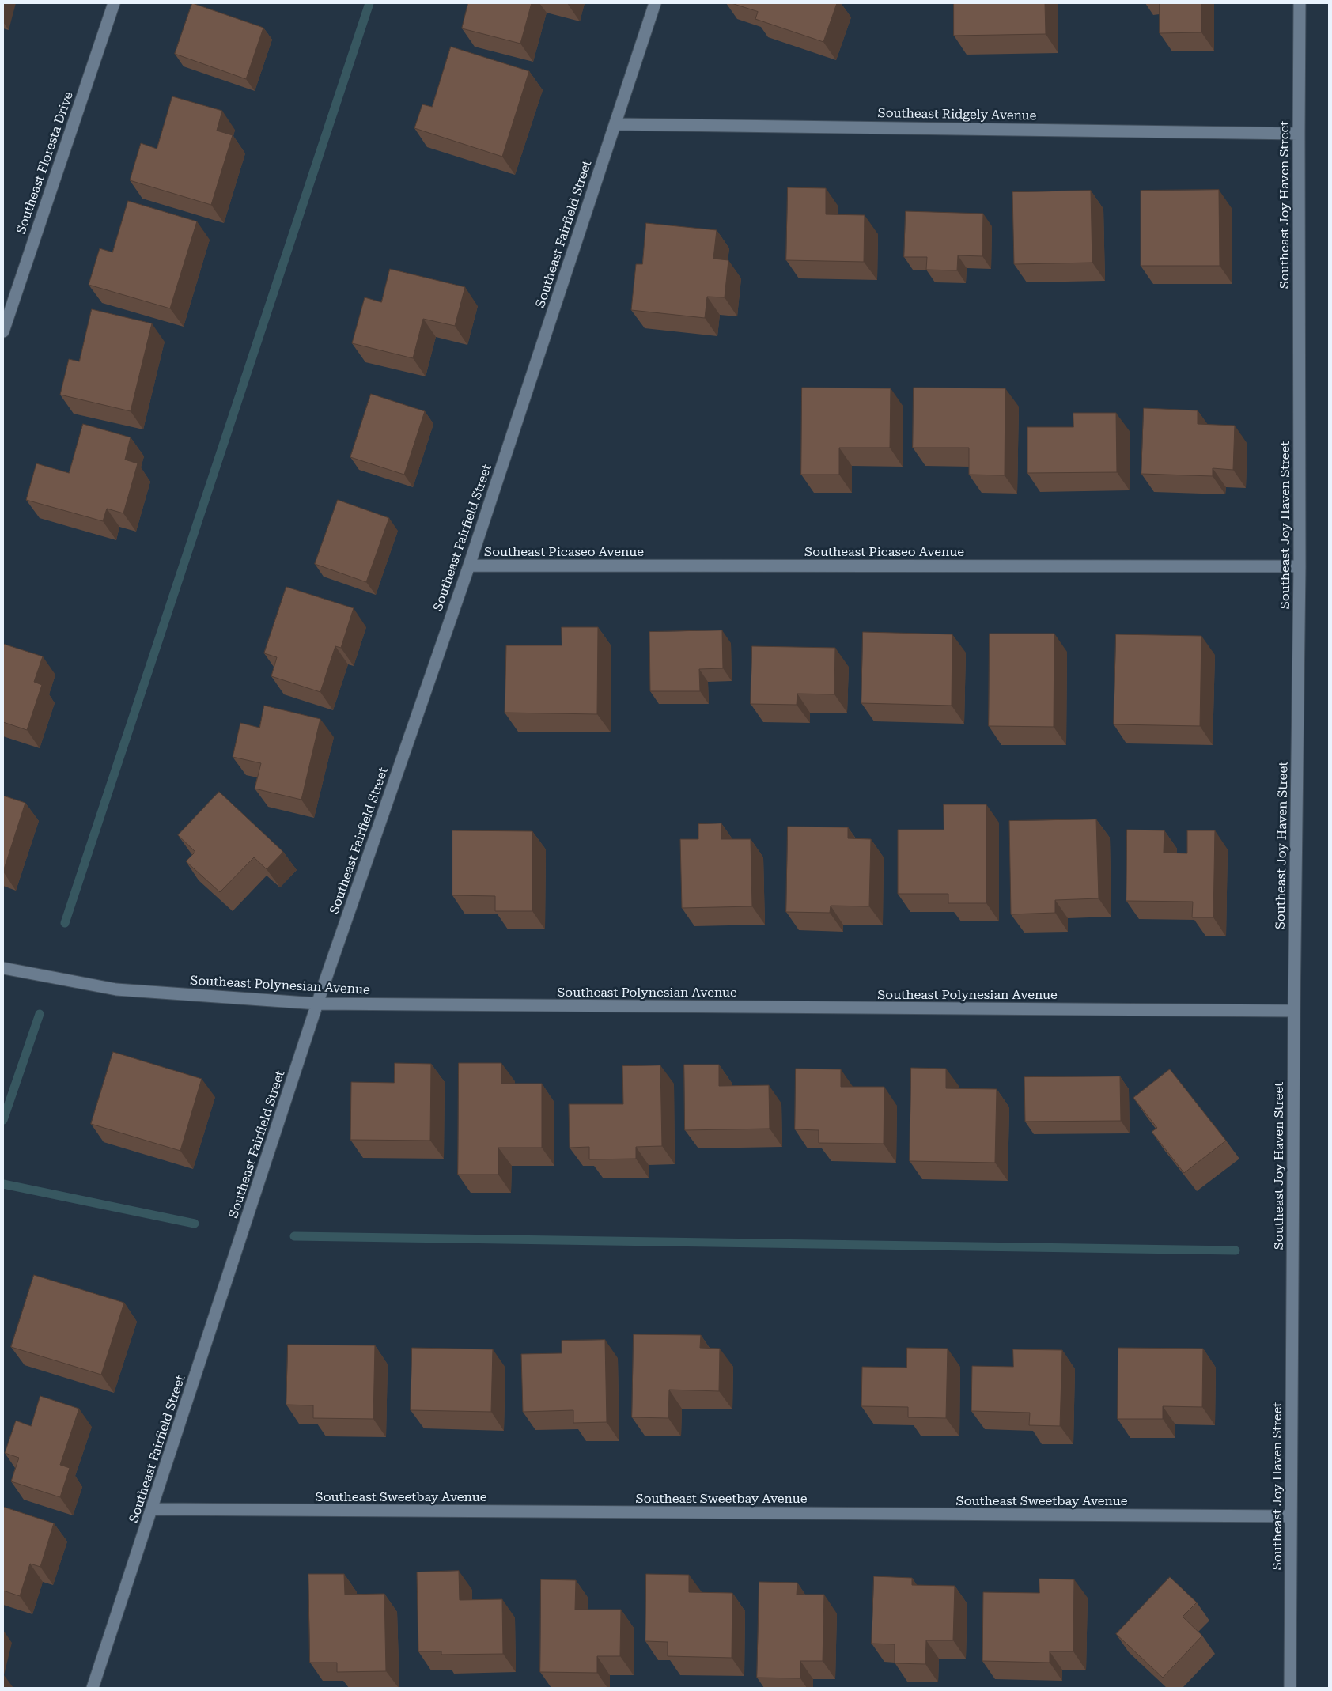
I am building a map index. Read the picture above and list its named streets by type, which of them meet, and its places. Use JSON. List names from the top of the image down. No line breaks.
{"streets":{"street":["Southeast Ridgely Avenue","Southeast Floresta Drive","Southeast Joy Haven Street","Southeast Fairfield Street","Southeast Picaseo Avenue","Southeast Polynesian Avenue","Southeast Sweetbay Avenue"]},"crossings":[["Southeast Ridgely Avenue","Southeast Joy Haven Street"],["Southeast Ridgely Avenue","Southeast Fairfield Street"],["Southeast Joy Haven Street","Southeast Picaseo Avenue"],["Southeast Joy Haven Street","Southeast Polynesian Avenue"],["Southeast Joy Haven Street","Southeast Sweetbay Avenue"],["Southeast Fairfield Street","Southeast Picaseo Avenue"],["Southeast Fairfield Street","Southeast Polynesian Avenue"],["Southeast Fairfield Street","Southeast Sweetbay Avenue"]]}
